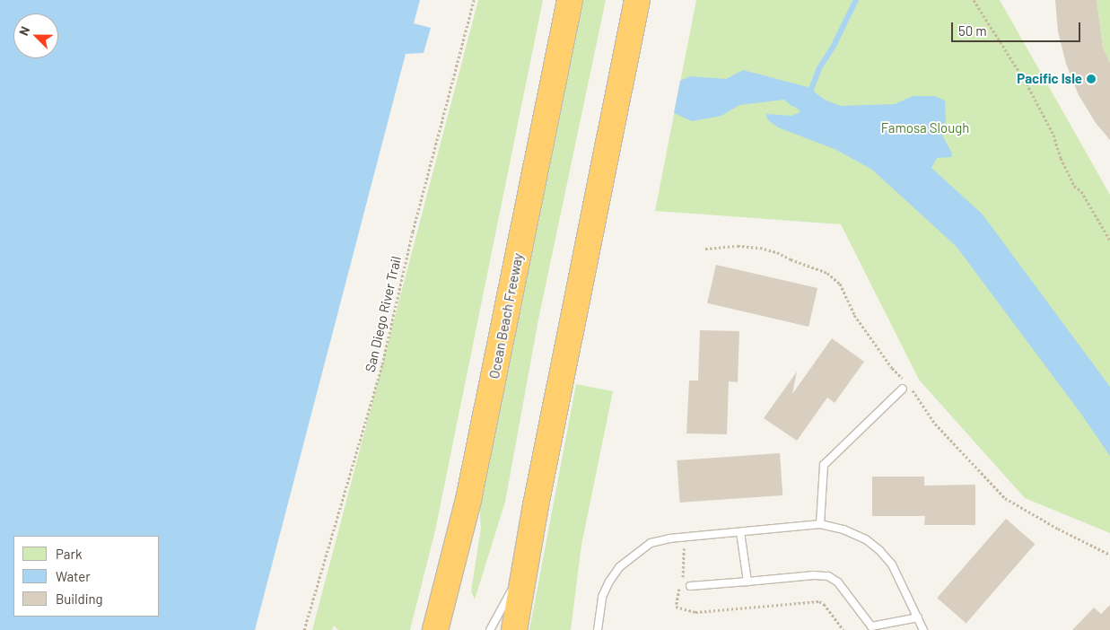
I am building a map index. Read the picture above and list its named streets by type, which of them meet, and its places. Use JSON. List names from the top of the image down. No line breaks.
{"streets":{"highway":["Ocean Beach Freeway"],"path":["San Diego River Trail"]},"parks":["Famosa Slough"],"places":["Pacific Isle"],"legend":["Park","Water","Building"],"scale_bar":"50 m","north":"top left"}
